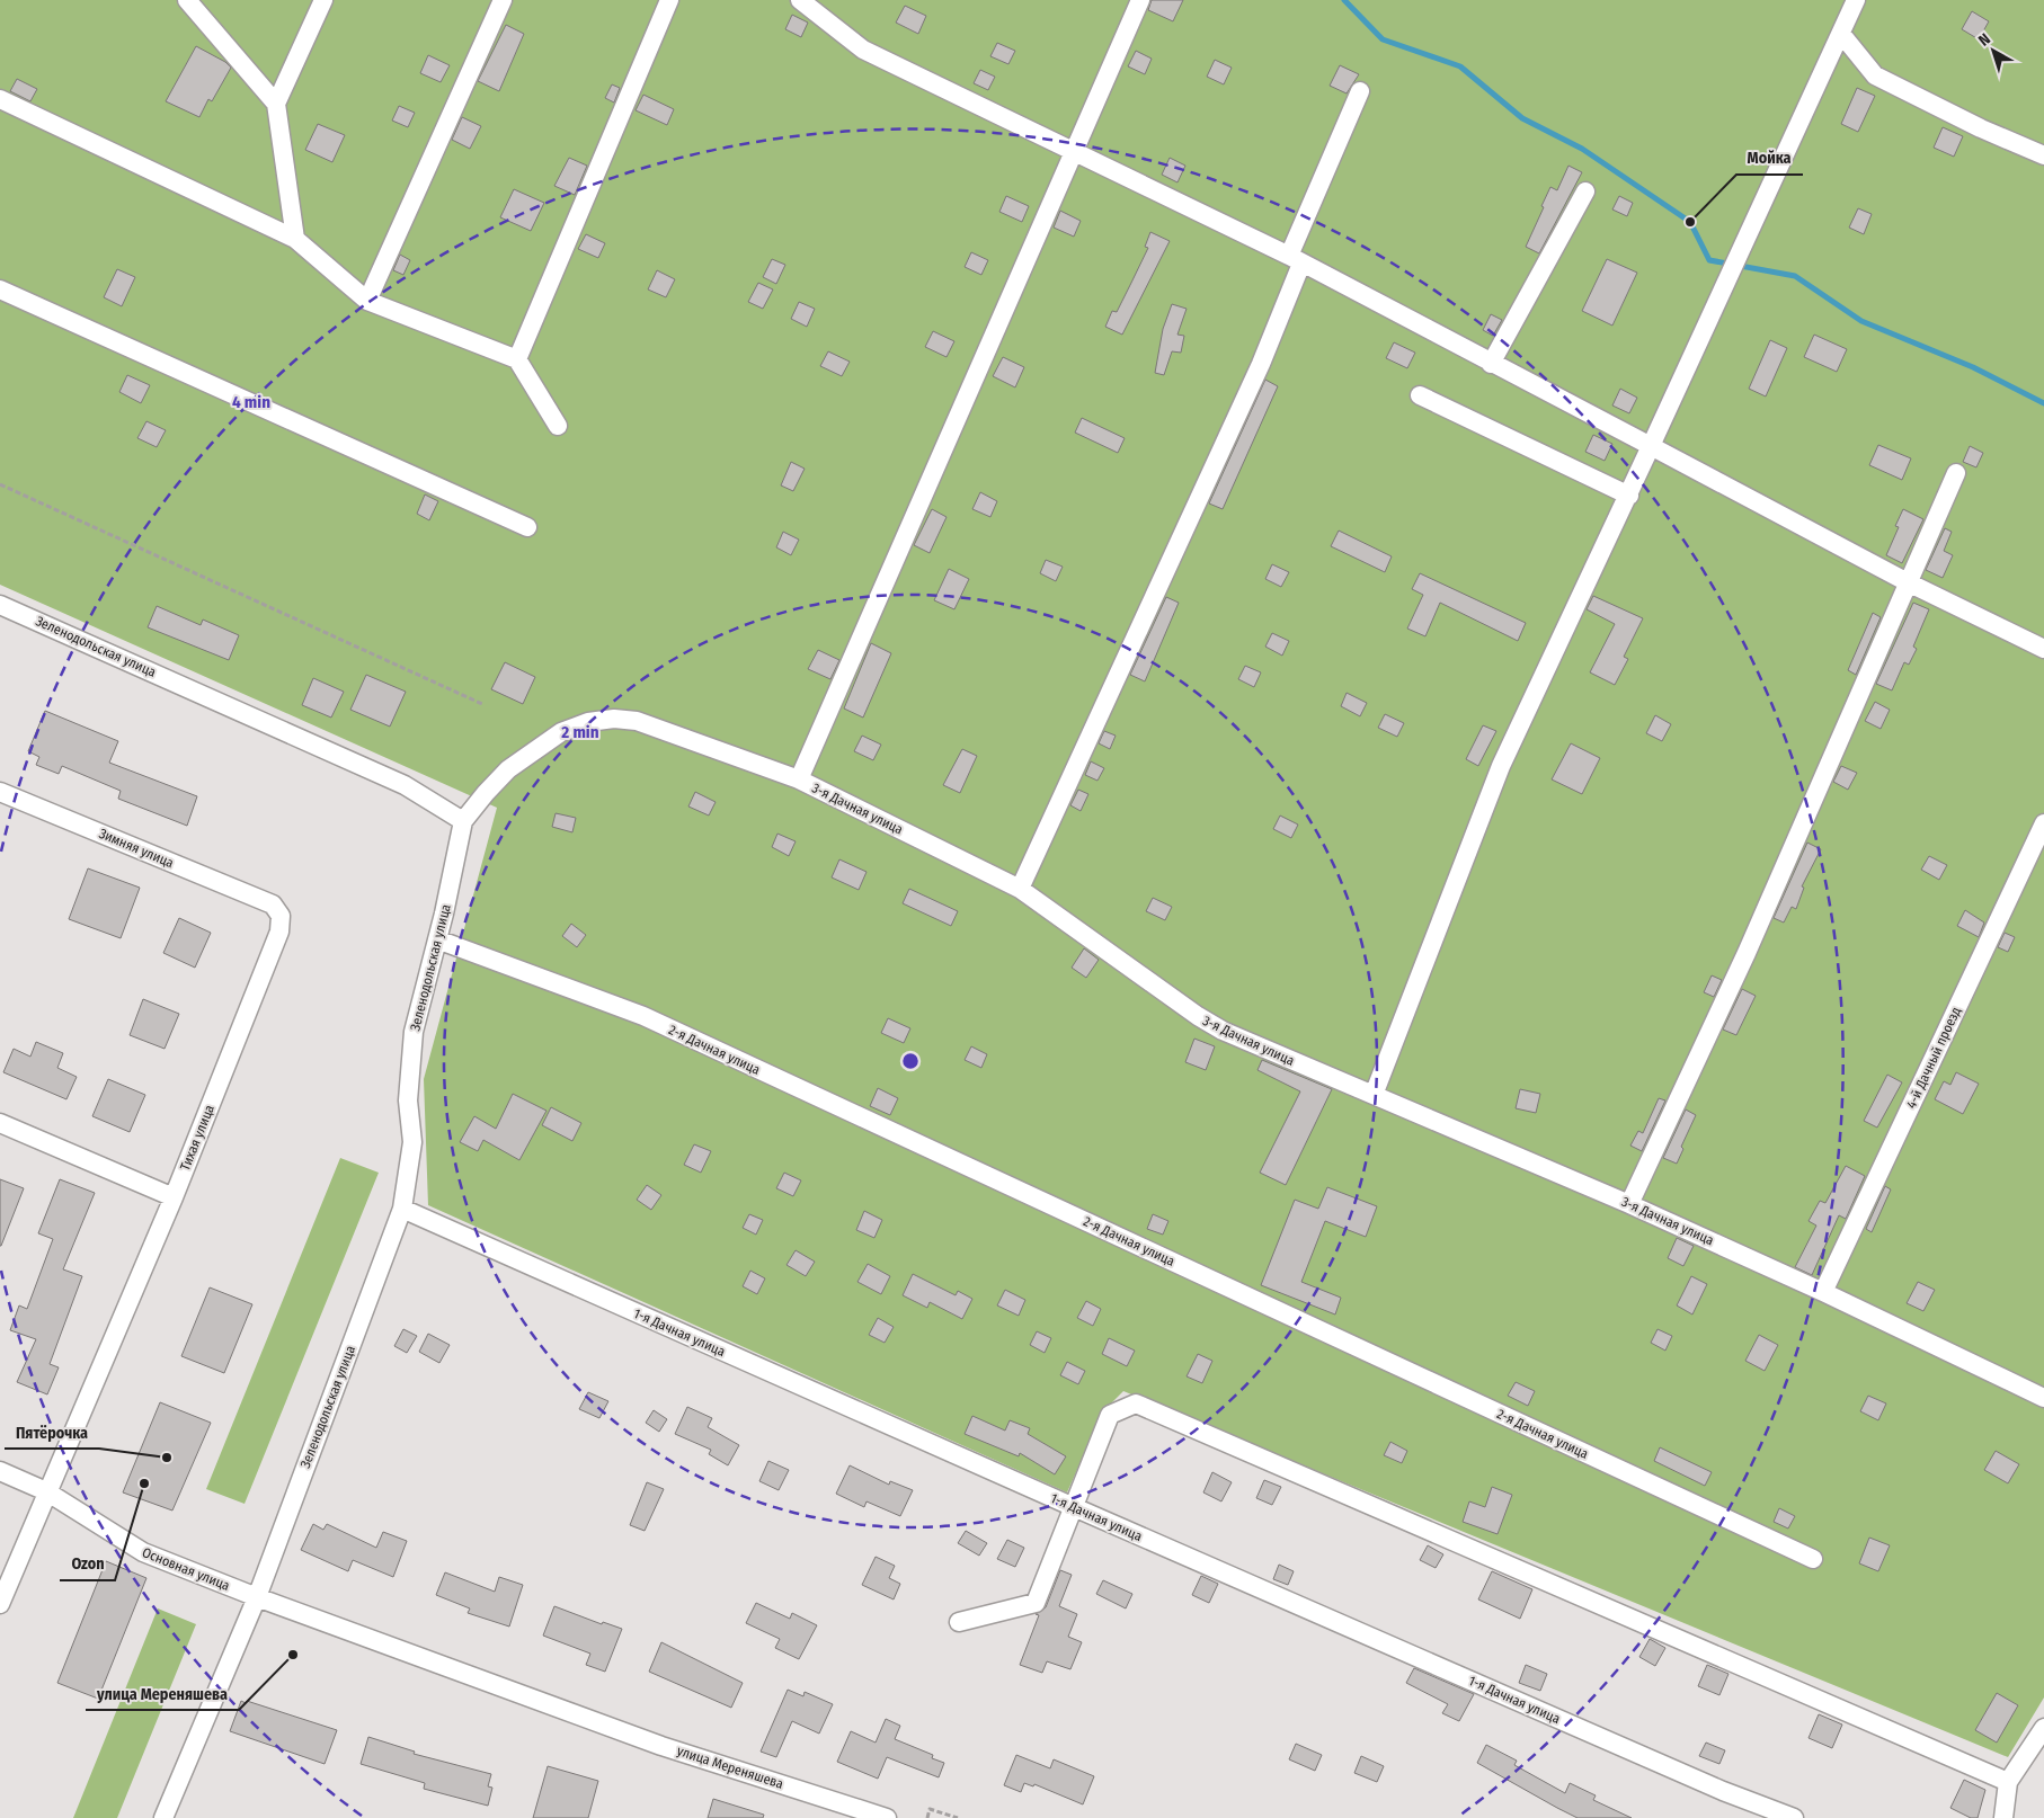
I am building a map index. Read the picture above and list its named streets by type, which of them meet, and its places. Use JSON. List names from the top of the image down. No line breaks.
{"streets":{"street":["Зеленодольская улица","3-я Дачная улица","Зимняя улица","2-я Дачная улица","4-й Дачный проезд","Тихая улица","1-я Дачная улица","Основная улица","улица Мереняшева"]},"crossings":[["Зеленодольская улица","3-я Дачная улица"],["Зеленодольская улица","2-я Дачная улица"],["Зеленодольская улица","1-я Дачная улица"],["Зеленодольская улица","Основная улица"],["Зеленодольская улица","улица Мереняшева"],["3-я Дачная улица","4-й Дачный проезд"],["Зимняя улица","Тихая улица"],["Тихая улица","Основная улица"],["Основная улица","улица Мереняшева"]],"places":["Мойка","Пятёрочка","Ozon","улица Мереняшева"],"north":"top left","rings":["4 min","2 min"]}
